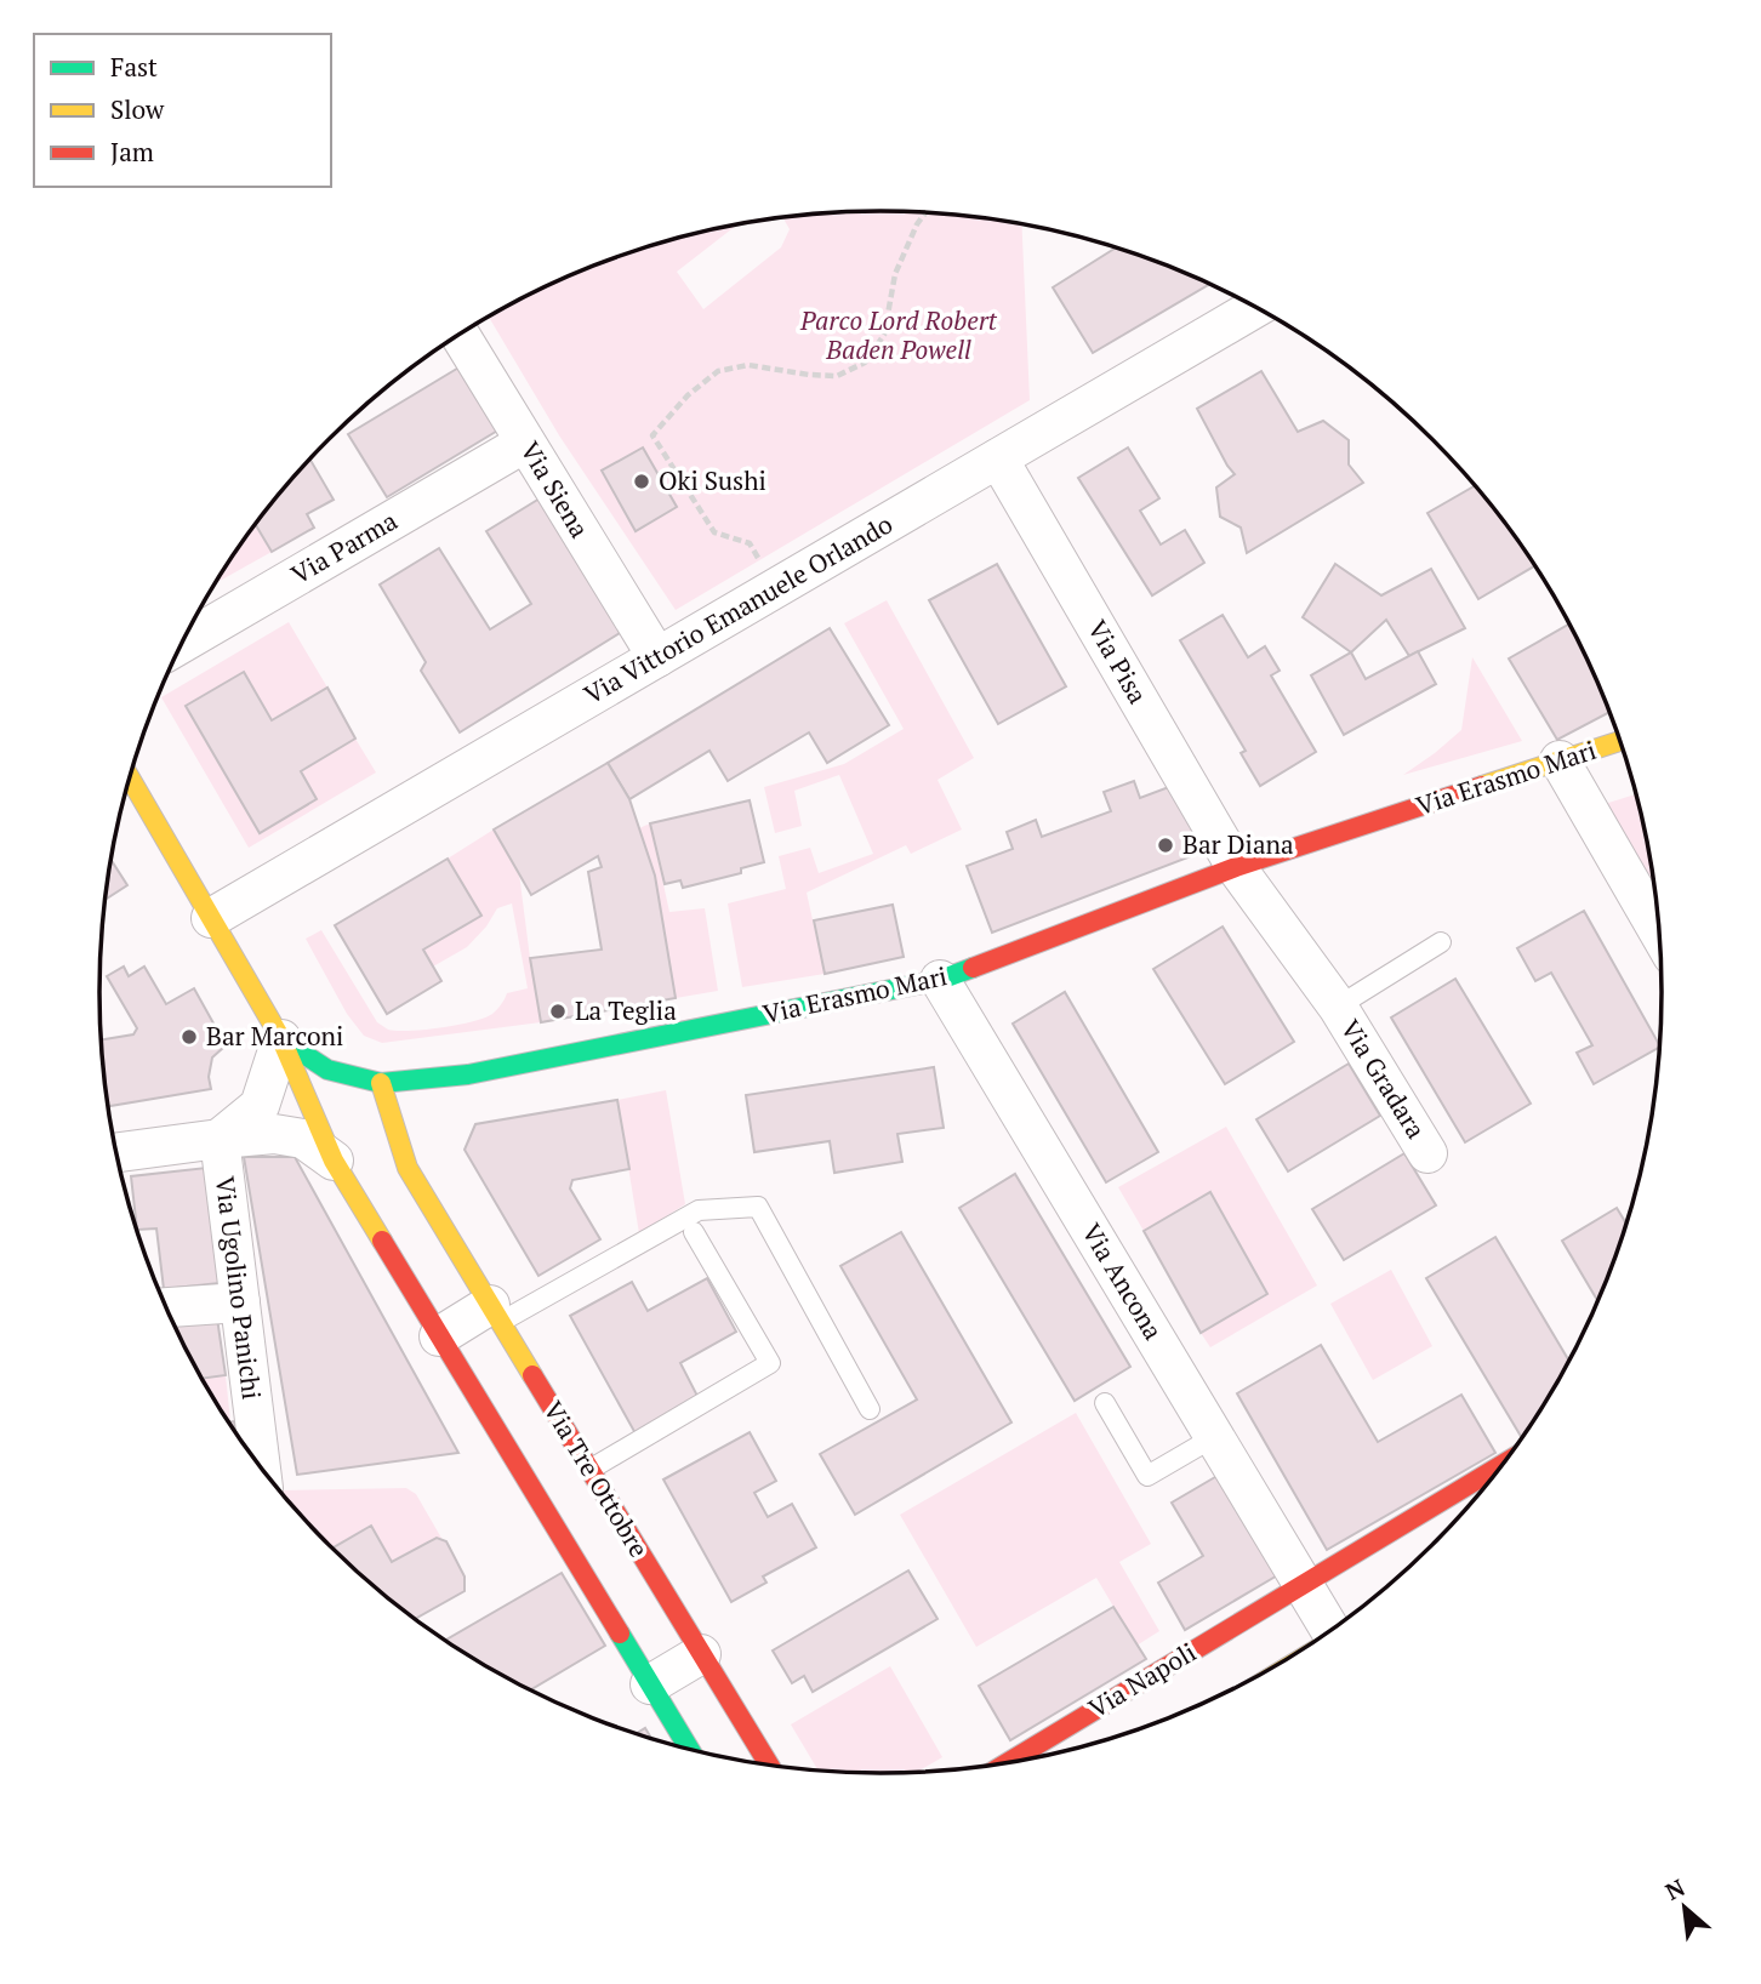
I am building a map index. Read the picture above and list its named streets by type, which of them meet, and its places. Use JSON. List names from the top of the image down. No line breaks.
{"streets":{"street":["Via Siena","Via Parma","Via Vittorio Emanuele Orlando","Via Pisa","Via Erasmo Mari","Via Gradara","Via Ancona","Via Ugolino Panichi","Via Tre Ottobre","Via Napoli"]},"crossings":[["Via Siena","Via Parma"],["Via Siena","Via Vittorio Emanuele Orlando"],["Via Vittorio Emanuele Orlando","Via Pisa"],["Via Pisa","Via Erasmo Mari"],["Via Pisa","Via Gradara"],["Via Erasmo Mari","Via Gradara"],["Via Erasmo Mari","Via Ancona"],["Via Erasmo Mari","Via Tre Ottobre"],["Via Ancona","Via Napoli"]],"parks":["Parco Lord Robert Baden Powell"],"places":["Oki Sushi","Bar Diana","La Teglia","Bar Marconi"],"legend":["Fast","Slow","Jam"],"north":"top left"}
